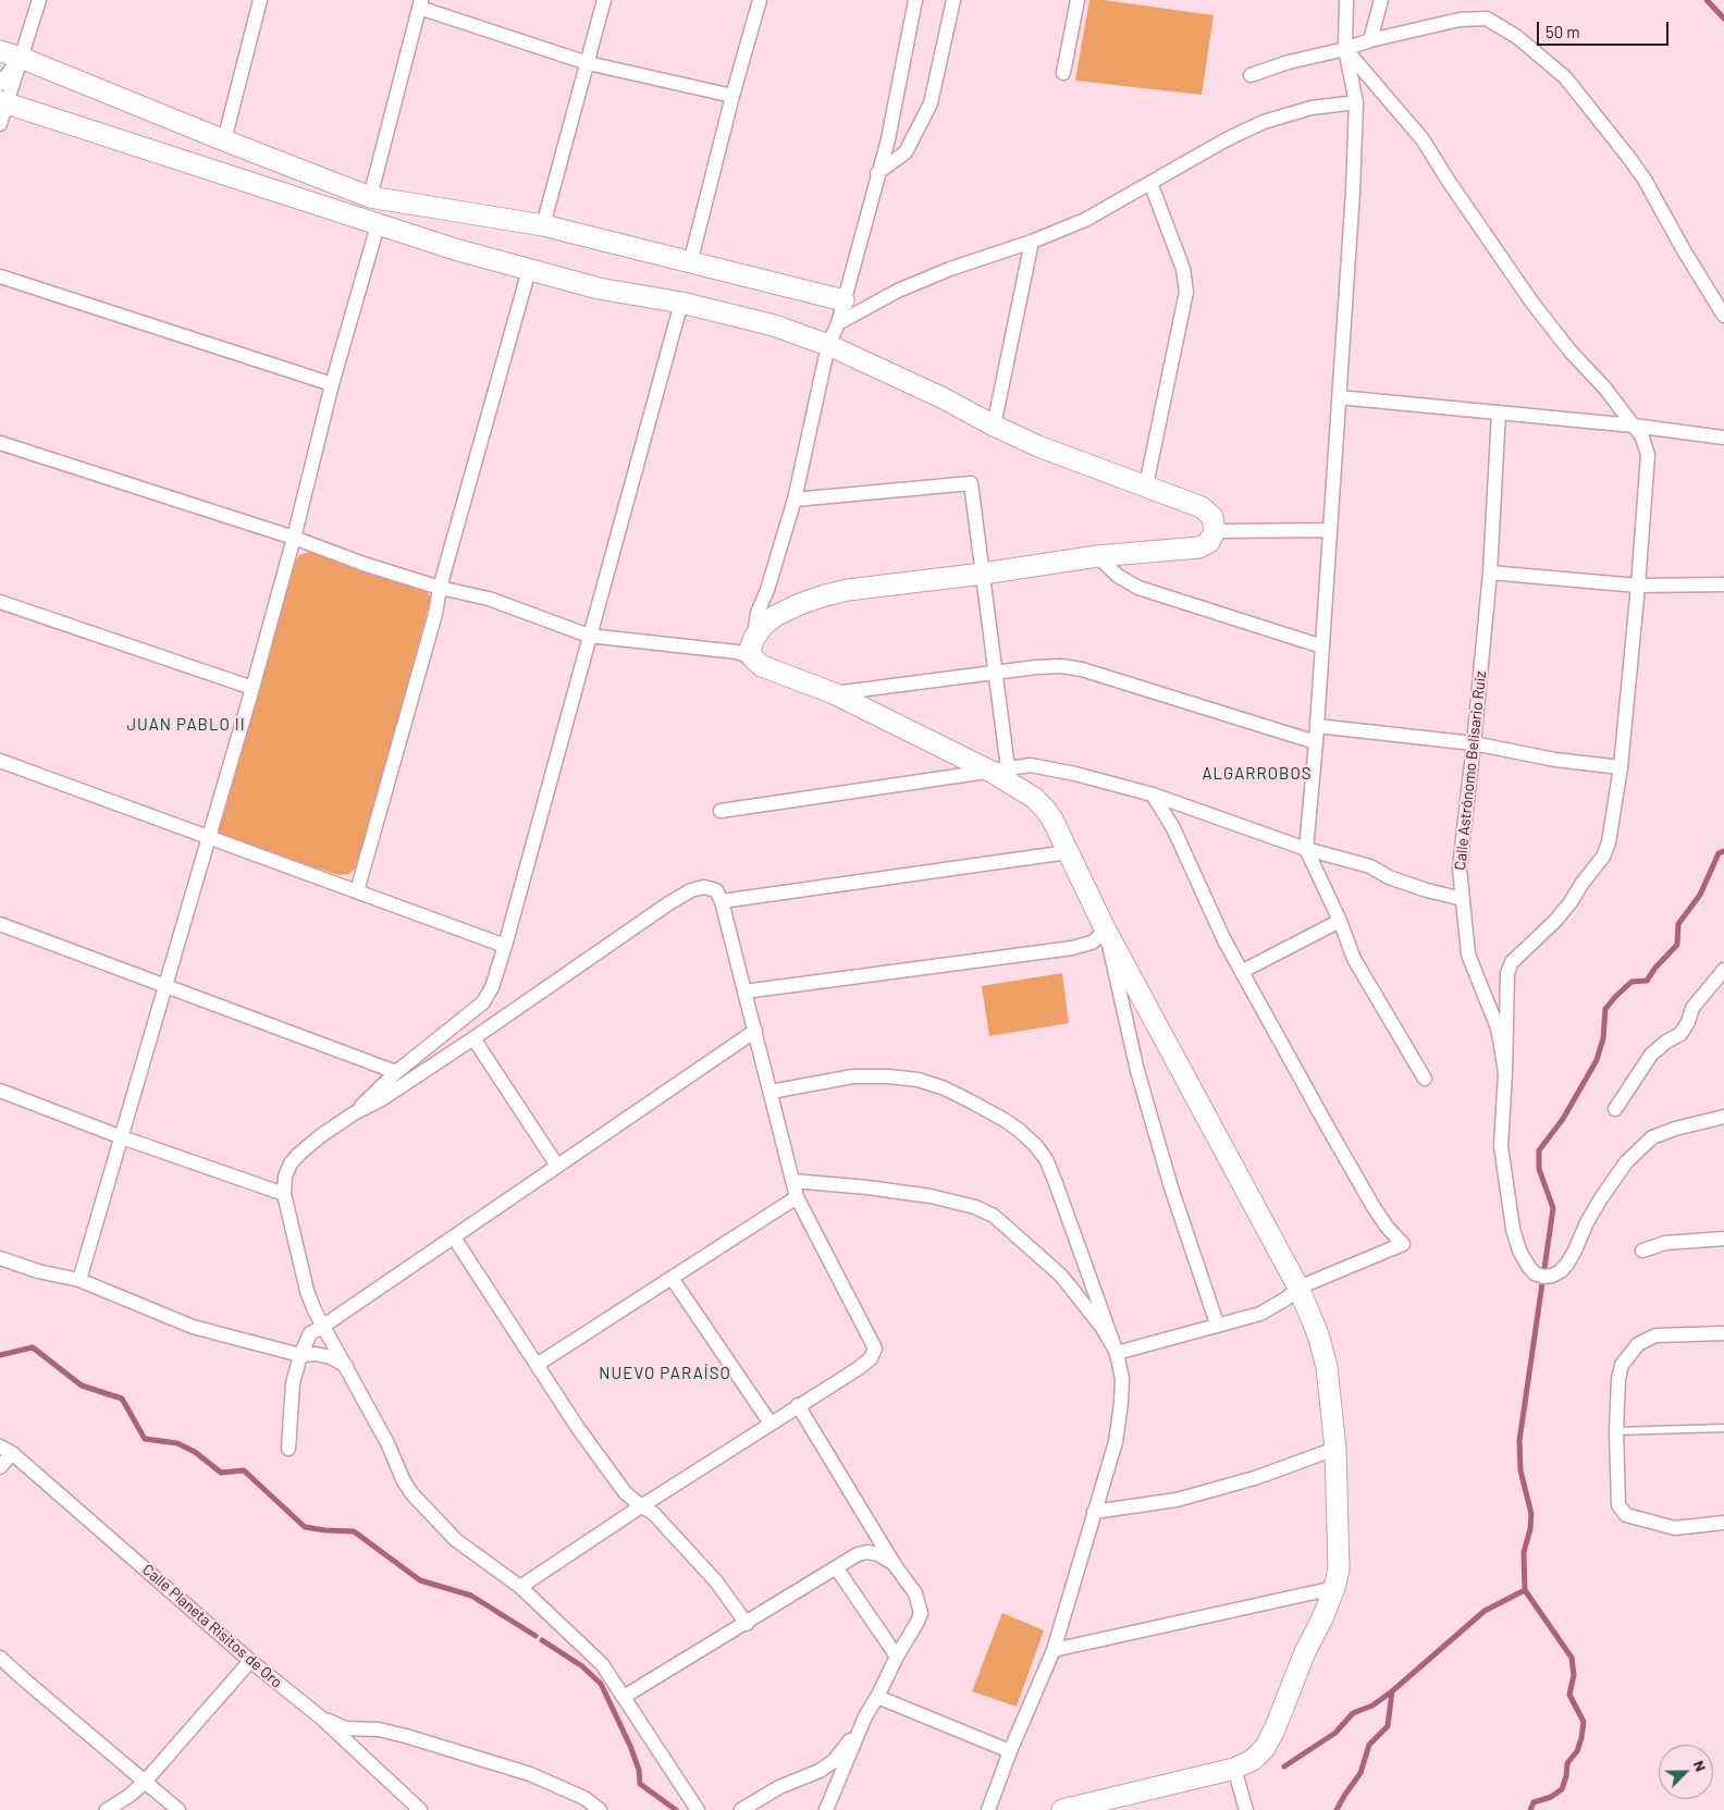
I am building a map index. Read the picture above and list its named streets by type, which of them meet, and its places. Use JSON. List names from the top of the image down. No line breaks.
{"streets":{"street":["Calle Astrónomo Belisario Ruiz","Calle Planeta Risitos de Oro"]},"districts":["JUAN PABLO II","ALGARROBOS","NUEVO PARAÍSO"],"scale_bar":"50 m","north":"top right"}
